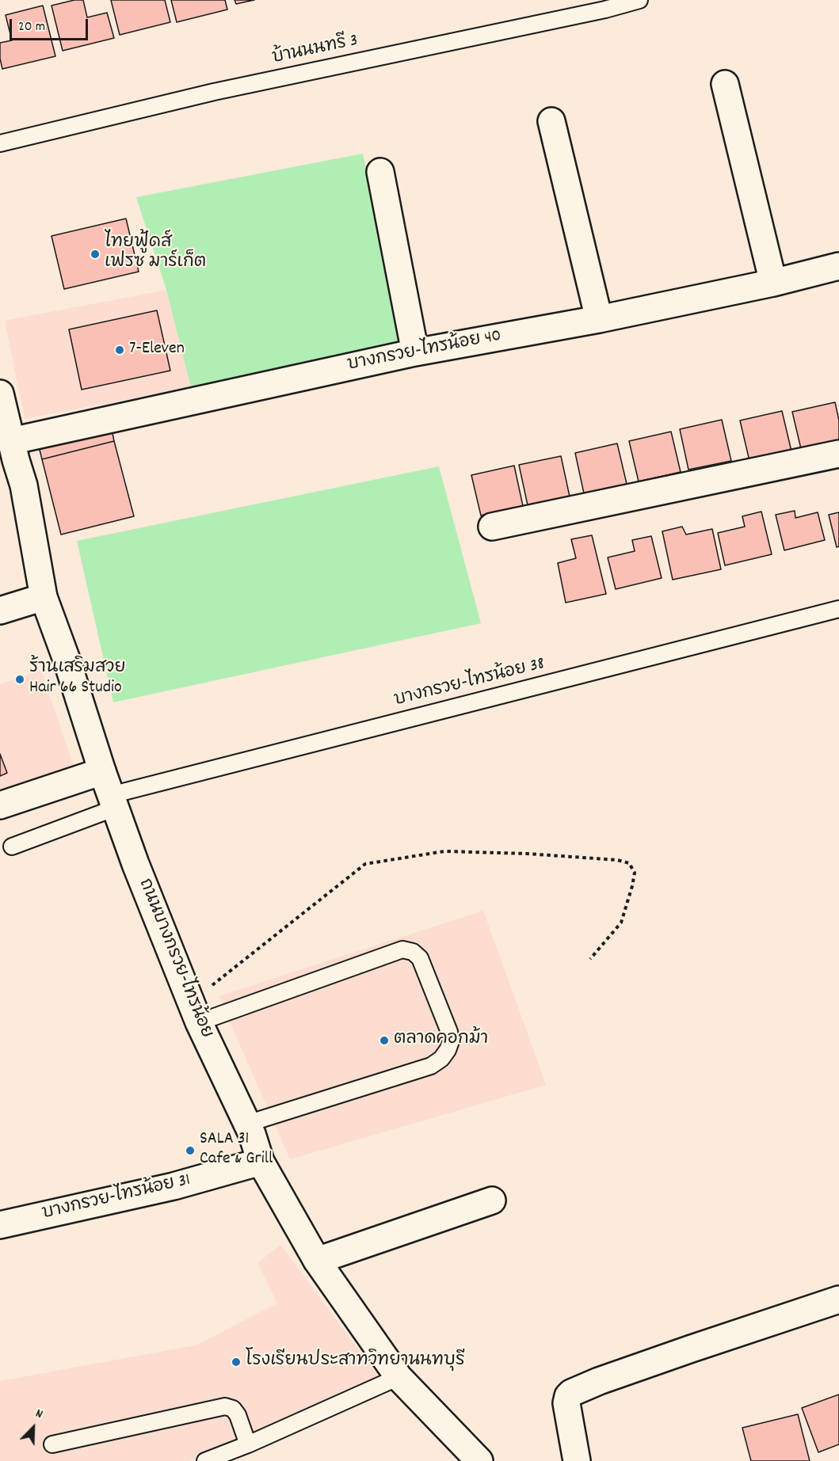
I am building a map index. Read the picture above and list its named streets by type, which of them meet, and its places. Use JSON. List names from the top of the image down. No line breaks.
{"streets":{"street":["บางกรวย-ไทรน้อย 40","ถนนบางกรวย-ไทรน้อย","บางกรวย-ไทรน้อย 31"],"lane":["บ้านนนทรี 3","บางกรวย-ไทรน้อย 38"]},"crossings":[["บางกรวย-ไทรน้อย 40","ถนนบางกรวย-ไทรน้อย"],["บางกรวย-ไทรน้อย 38","ถนนบางกรวย-ไทรน้อย"],["ถนนบางกรวย-ไทรน้อย","บางกรวย-ไทรน้อย 31"]],"places":["ไทยฟู้ดส์ เฟรซ มาร์เก็ต","7-Eleven","ร้านเสริมสวย Hair 66 Studio","ตลาดคอกม้า","SALA 31 Cafe & Grill","โรงเรียนประสาทวิทยานนทบุรี"],"scale_bar":"20 m","north":"top right"}
